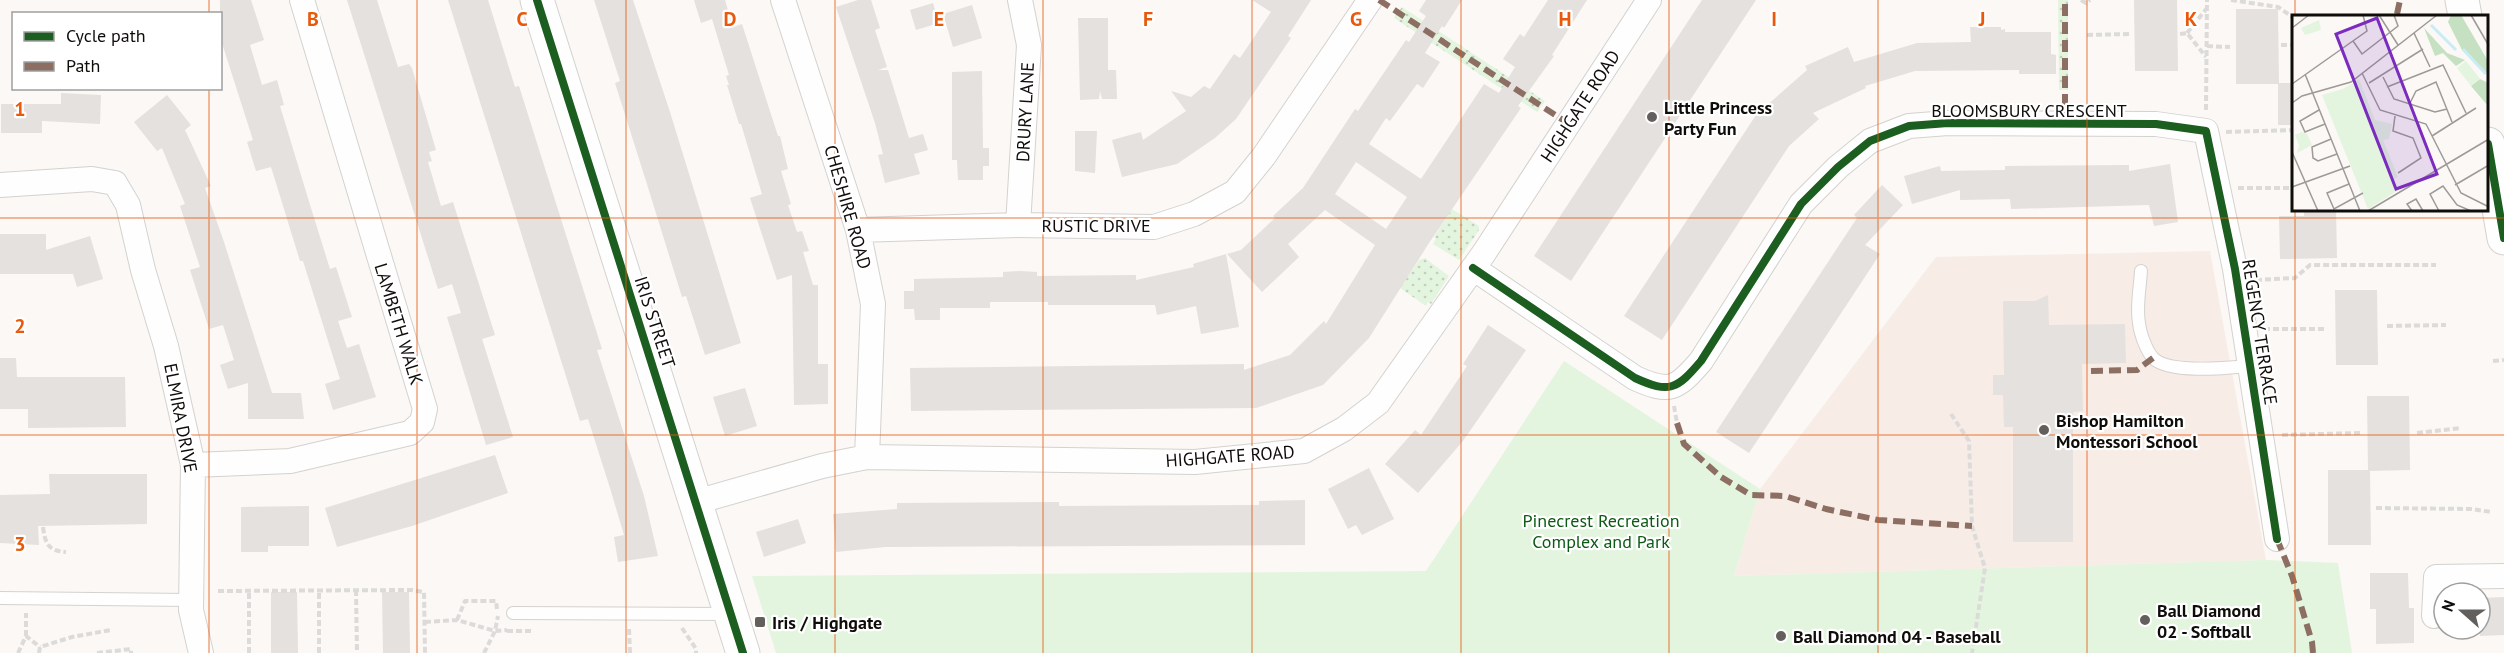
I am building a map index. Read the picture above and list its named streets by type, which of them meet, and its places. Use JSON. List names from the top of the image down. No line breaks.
{"streets":{"street":["HIGHGATE ROAD","BLOOMSBURY CRESCENT","DRURY LANE","CHESHIRE ROAD","RUSTIC DRIVE","IRIS STREET","LAMBETH WALK","REGENCY TERRACE","ELMIRA DRIVE"]},"crossings":[["HIGHGATE ROAD","BLOOMSBURY CRESCENT"],["HIGHGATE ROAD","CHESHIRE ROAD"],["HIGHGATE ROAD","IRIS STREET"],["BLOOMSBURY CRESCENT","REGENCY TERRACE"],["DRURY LANE","RUSTIC DRIVE"],["CHESHIRE ROAD","RUSTIC DRIVE"],["LAMBETH WALK","ELMIRA DRIVE"]],"parks":["Pinecrest Recreation Complex and Park"],"places":{"other":["Little Princess Party Fun","Bishop Hamilton Montessori School","Ball Diamond 02 - Softball","Ball Diamond 04 - Baseball"],"transit":["Iris / Highgate"]},"legend":["Cycle path","Path"],"north":"left","grid":{"columns":["B","C","D","E","F","G","H","I","J","K"],"rows":["1","2","3"]}}
